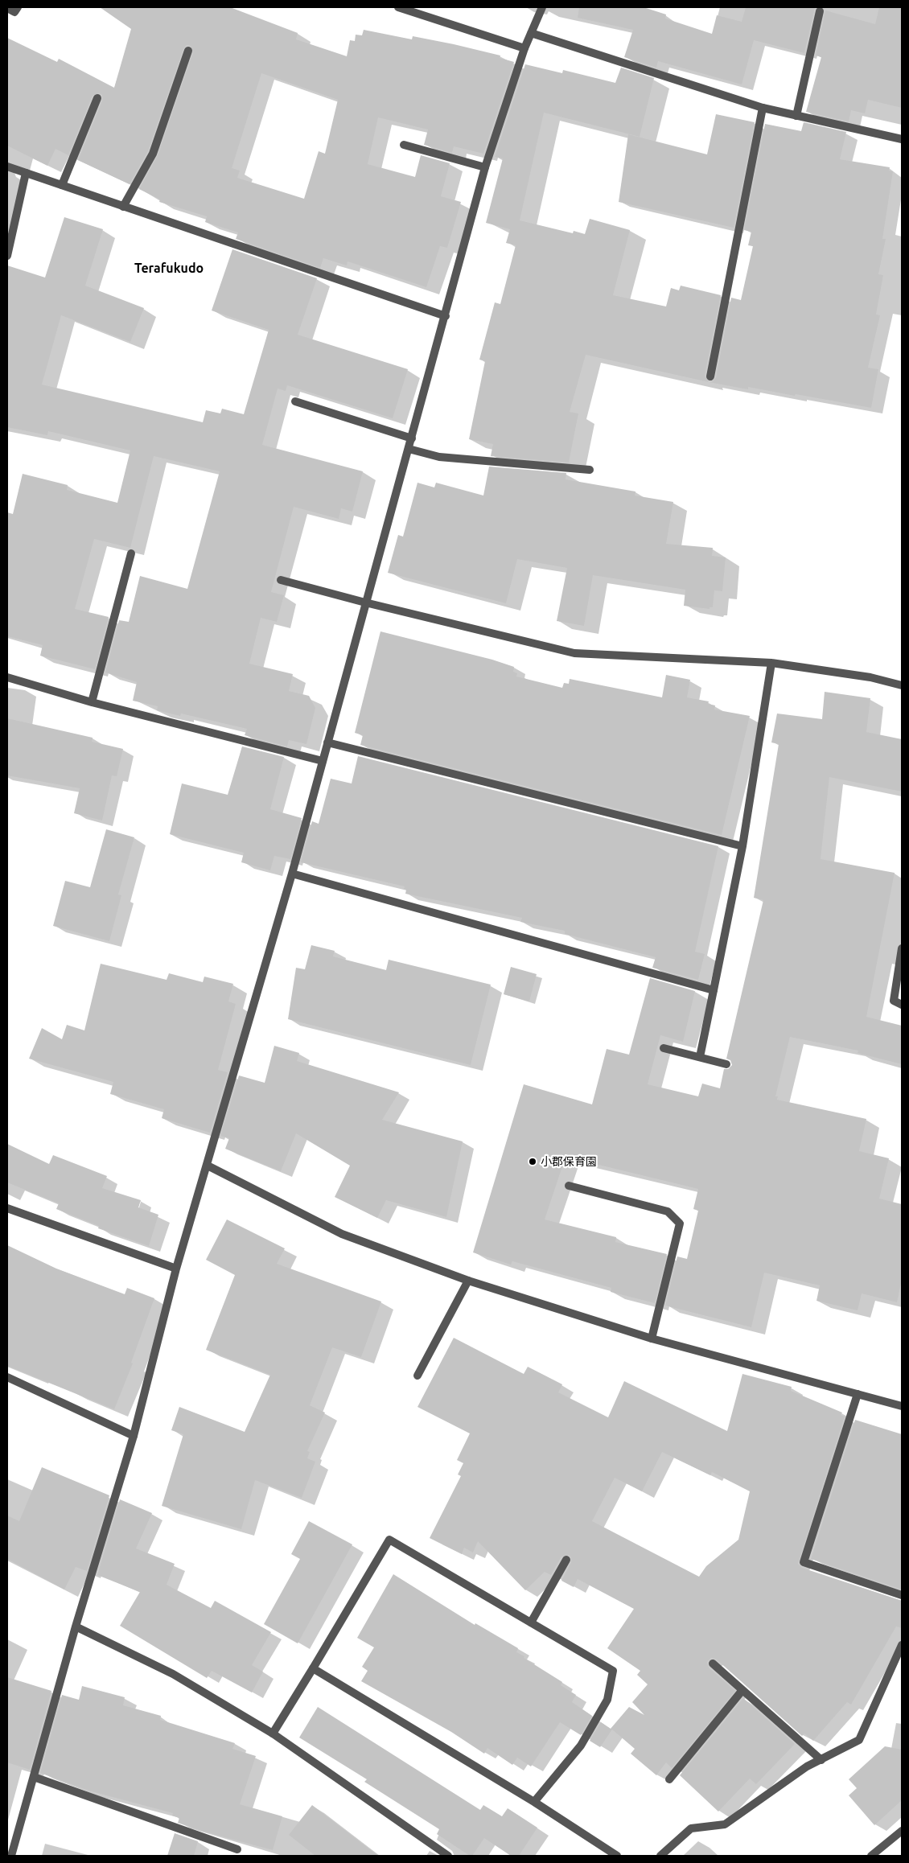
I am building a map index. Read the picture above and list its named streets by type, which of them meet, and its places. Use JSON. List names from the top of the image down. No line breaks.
{"districts":["Terafukudo"],"places":["小郡保育園"]}
